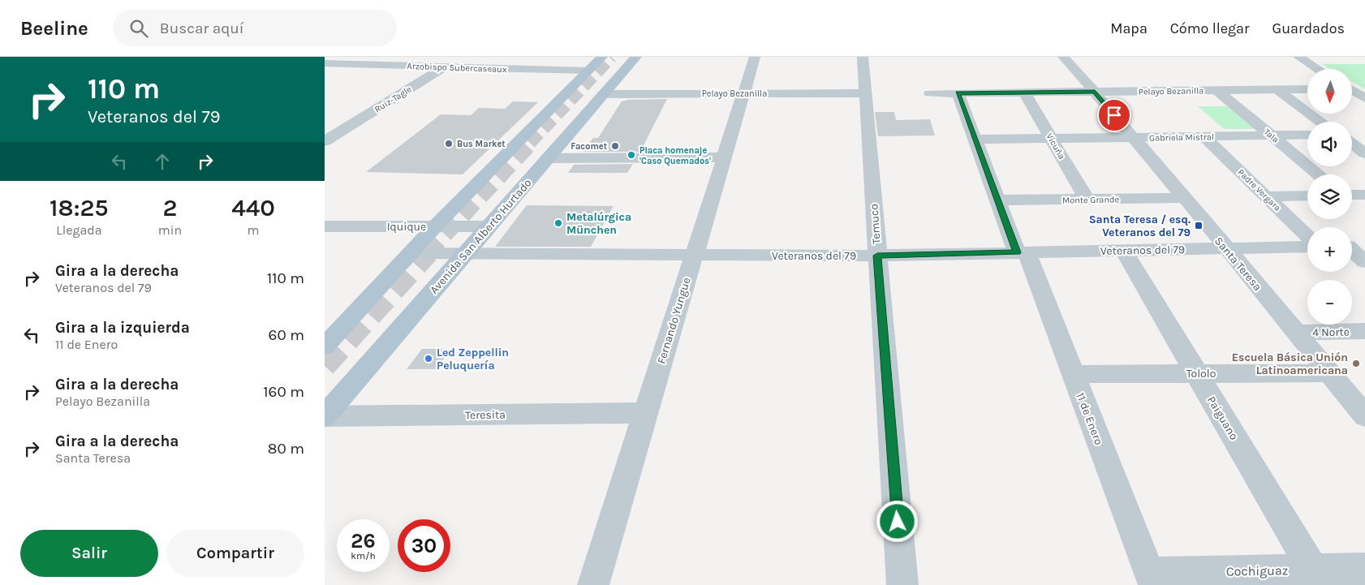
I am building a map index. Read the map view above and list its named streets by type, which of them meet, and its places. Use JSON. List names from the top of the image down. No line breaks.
{"streets":{"main road":["Avenida San Alberto Hurtado"],"street":["Arzobispo Subercaseaux","Pelayo Bezanilla","Ruiz-Tagle","Tala","Gabriela Mistral","Vicuña","Padre Vergara","Monte Grande","Temuco","Iquique","Veteranos del 79","Santa Teresa","Fernando Yungue","4 Norte","Tololo","Teresita","Paiguano","11 de Enero","Cochiguaz"]},"crossings":[["Arzobispo Subercaseaux","Ruiz-Tagle"],["Pelayo Bezanilla","Tala"],["Pelayo Bezanilla","Vicuña"],["Pelayo Bezanilla","Temuco"],["Pelayo Bezanilla","Avenida San Alberto Hurtado"],["Pelayo Bezanilla","Santa Teresa"],["Pelayo Bezanilla","Fernando Yungue"],["Pelayo Bezanilla","11 de Enero"],["Tala","Gabriela Mistral"],["Gabriela Mistral","Vicuña"],["Gabriela Mistral","Padre Vergara"],["Gabriela Mistral","Santa Teresa"],["Gabriela Mistral","11 de Enero"],["Vicuña","Monte Grande"],["Monte Grande","Santa Teresa"],["Monte Grande","11 de Enero"],["Temuco","Veteranos del 79"],["Iquique","Avenida San Alberto Hurtado"],["Avenida San Alberto Hurtado","Veteranos del 79"],["Avenida San Alberto Hurtado","Teresita"],["Veteranos del 79","Santa Teresa"],["Veteranos del 79","Fernando Yungue"],["Veteranos del 79","Paiguano"],["Veteranos del 79","11 de Enero"],["Santa Teresa","4 Norte"],["Santa Teresa","Tololo"],["Fernando Yungue","Teresita"],["Tololo","Paiguano"],["Tololo","11 de Enero"],["Paiguano","Cochiguaz"],["11 de Enero","Cochiguaz"]],"places":{"other":["Bus Market","Facomet","Placa homenaje 'Caso Quemados'","Metalúrgica München","Led Zeppellin Peluquería","Escuela Básica Unión Latinoamericana"],"transit":["Santa Teresa / esq. Veteranos del 79"]},"north":"bottom","page":{"header":"Beeline","search":"Buscar aquí","nav":["Mapa","Cómo llegar","Guardados"],"turn":["110 m","Veteranos del 79"],"map_buttons":["+","−"],"eta":["18:25","Llegada","2","min","440","m"],"list":[{"name":"Gira a la derecha","note":"Veteranos del 79","value":"110 m"},{"name":"Gira a la izquierda","note":"11 de Enero","value":"60 m"},{"name":"Gira a la derecha","note":"Pelayo Bezanilla","value":"160 m"},{"name":"Gira a la derecha","note":"Santa Teresa","value":"80 m"}],"speed":"26 km/h","limit":"30","buttons":["Salir","Compartir"]}}
